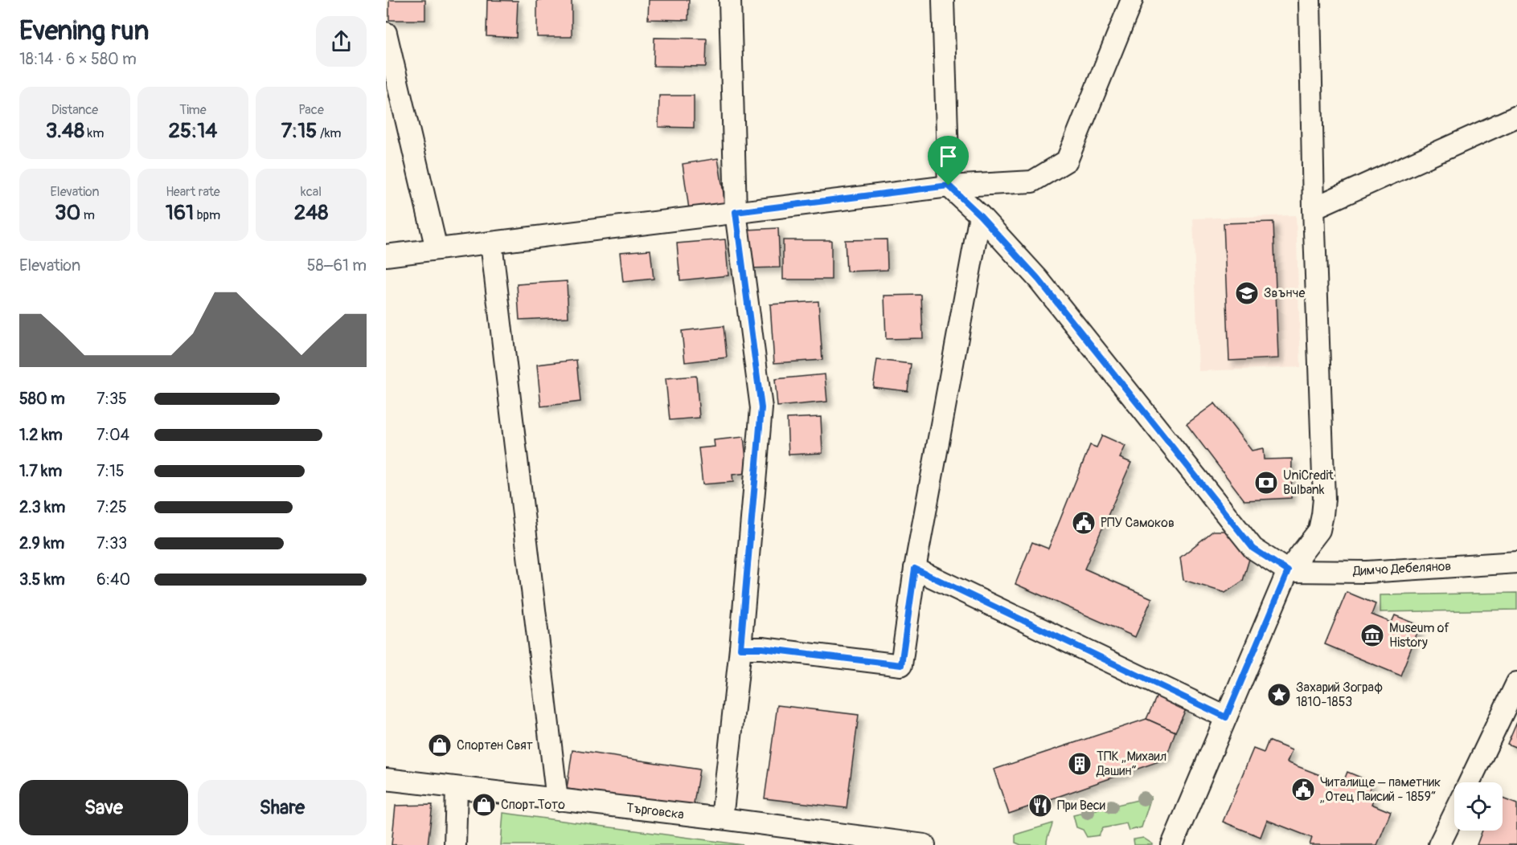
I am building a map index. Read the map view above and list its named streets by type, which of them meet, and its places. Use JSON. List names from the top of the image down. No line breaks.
{"streets":{"street":["Димчо Дебелянов","Търговска"]},"places":{"school or university":["Звънче"],"bank":["UniCredit Bulbank"],"public building":["РПУ Самоков","Читалище – паметник „Отец Паисий - 1859“"],"museum":["Museum of History"],"place":["Захарий Зограф 1810-1853"],"shop":["Спортен Свят","Спорт Тото"],"building":["ТПК „Михаил Дашин“"],"restaurant":["При Веси"]},"page":{"heading":["Evening run","18:14 · 6 × 580 m"],"stats":[["Distance","3.48 km"],["Time","25:14"],["Pace","7:15 /km"],["Elevation","30 m"],["Heart rate","161 bpm"],["kcal","248"]],"chart":["Elevation","58–61 m"],"list":[{"name":"580 m","note":"7:35"},{"name":"1.2 km","note":"7:04"},{"name":"1.7 km","note":"7:15"},{"name":"2.3 km","note":"7:25"},{"name":"2.9 km","note":"7:33"},{"name":"3.5 km","note":"6:40"}],"buttons":["Save","Share"]}}
